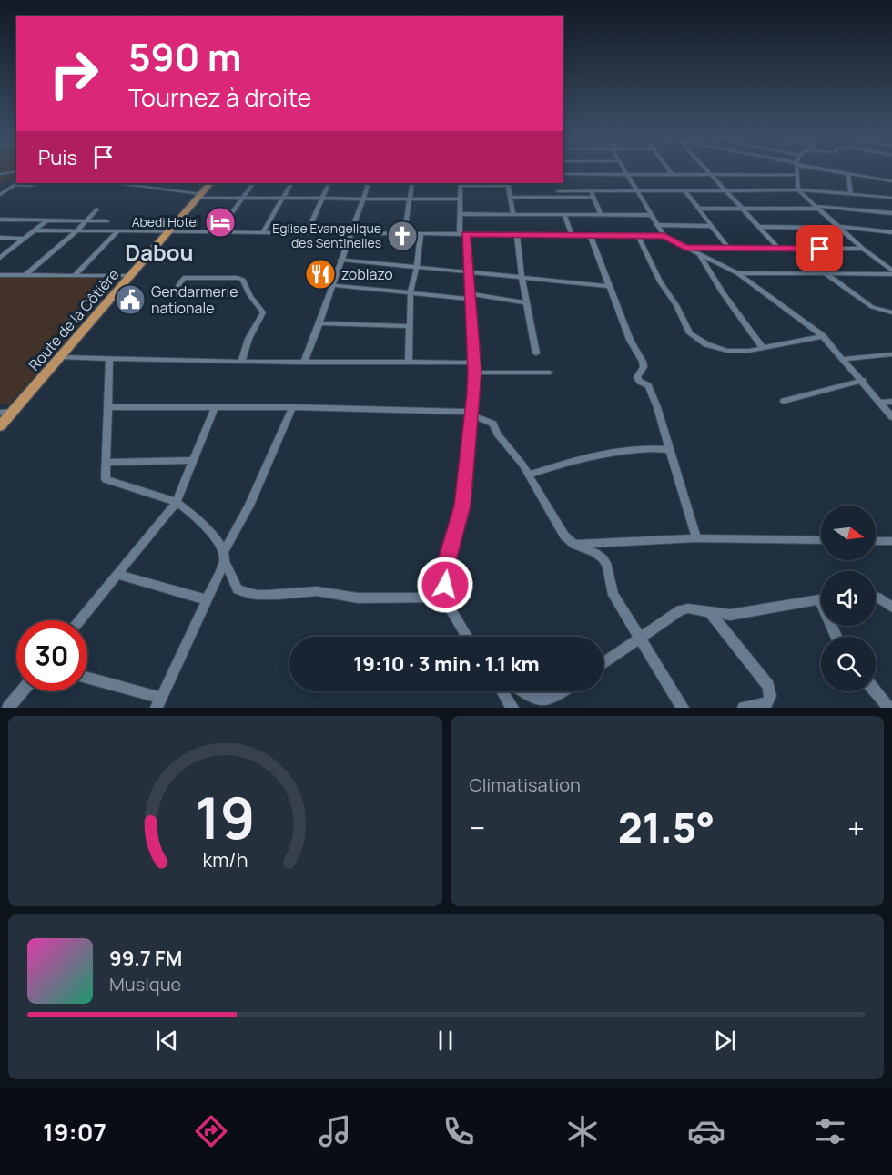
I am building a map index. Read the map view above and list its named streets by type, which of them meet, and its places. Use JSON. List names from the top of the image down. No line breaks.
{"streets":{"main road":["Route de la Côtière"]},"districts":["Dabou"],"places":{"hotel":["Abedi Hotel"],"church":["Eglise Evangelique des Sentinelles"],"restaurant":["zoblazo"],"public building":["Gendarmerie nationale"]},"north":"right","page":{"turn":["590 m","Tournez à droite"],"then":"Puis","limit":"30","trip":"19:10 · 3 min · 1.1 km","tile":"Climatisation","heat":["−","21.5°","+"],"song":["99.7 FM","Musique"],"tabs":"19:07","gauge":["19","km/h"]}}
